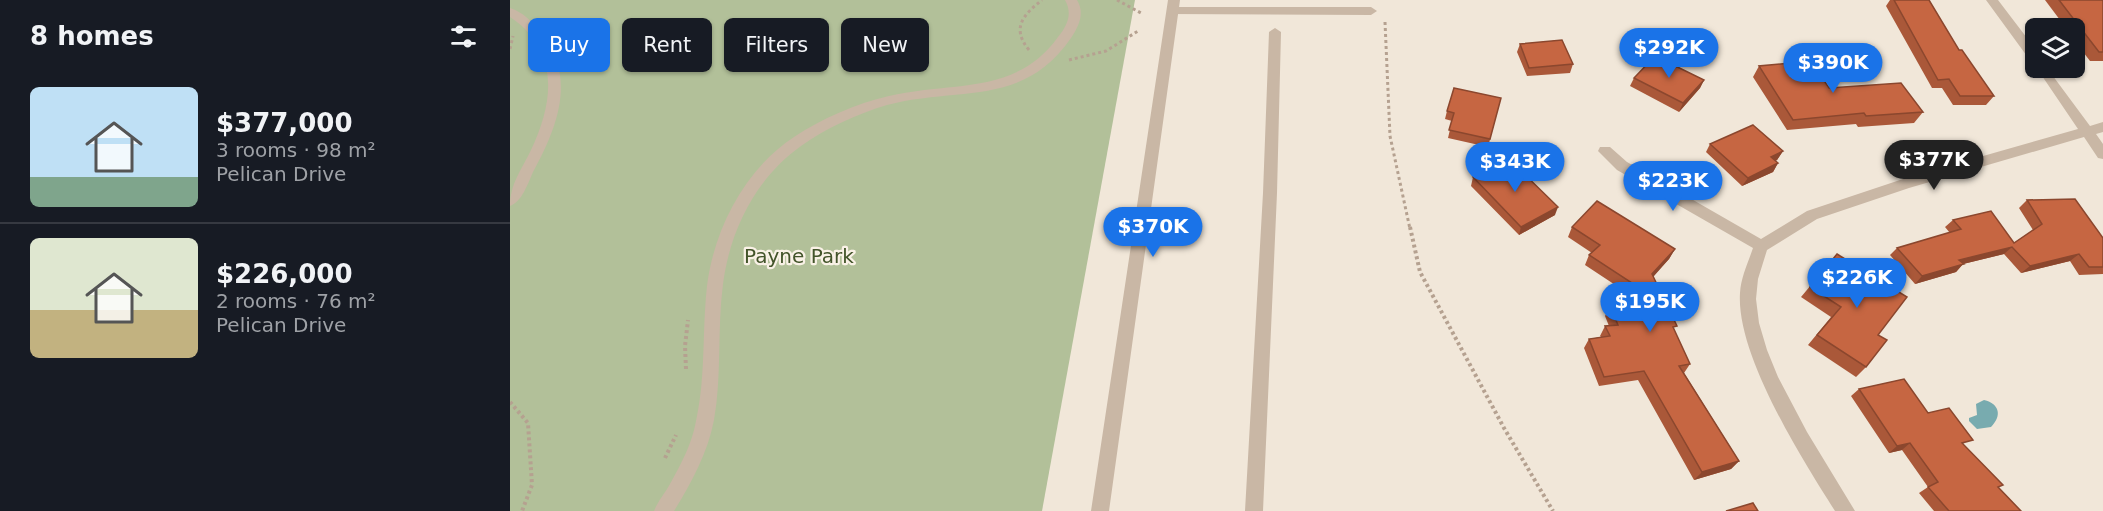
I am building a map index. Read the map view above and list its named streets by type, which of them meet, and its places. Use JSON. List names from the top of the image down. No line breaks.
{"parks":["Payne Park"],"page":{"heading":"8 homes","chip":["Buy","Rent","Filters","New"],"price":["$292K","$390K","$377K","$343K","$223K","$370K","$226K","$195K"],"list":[{"name":"$377,000","note":"3 rooms · 98 m² · Pelican Drive"},{"name":"$226,000","note":"2 rooms · 76 m² · Pelican Drive"}]}}
